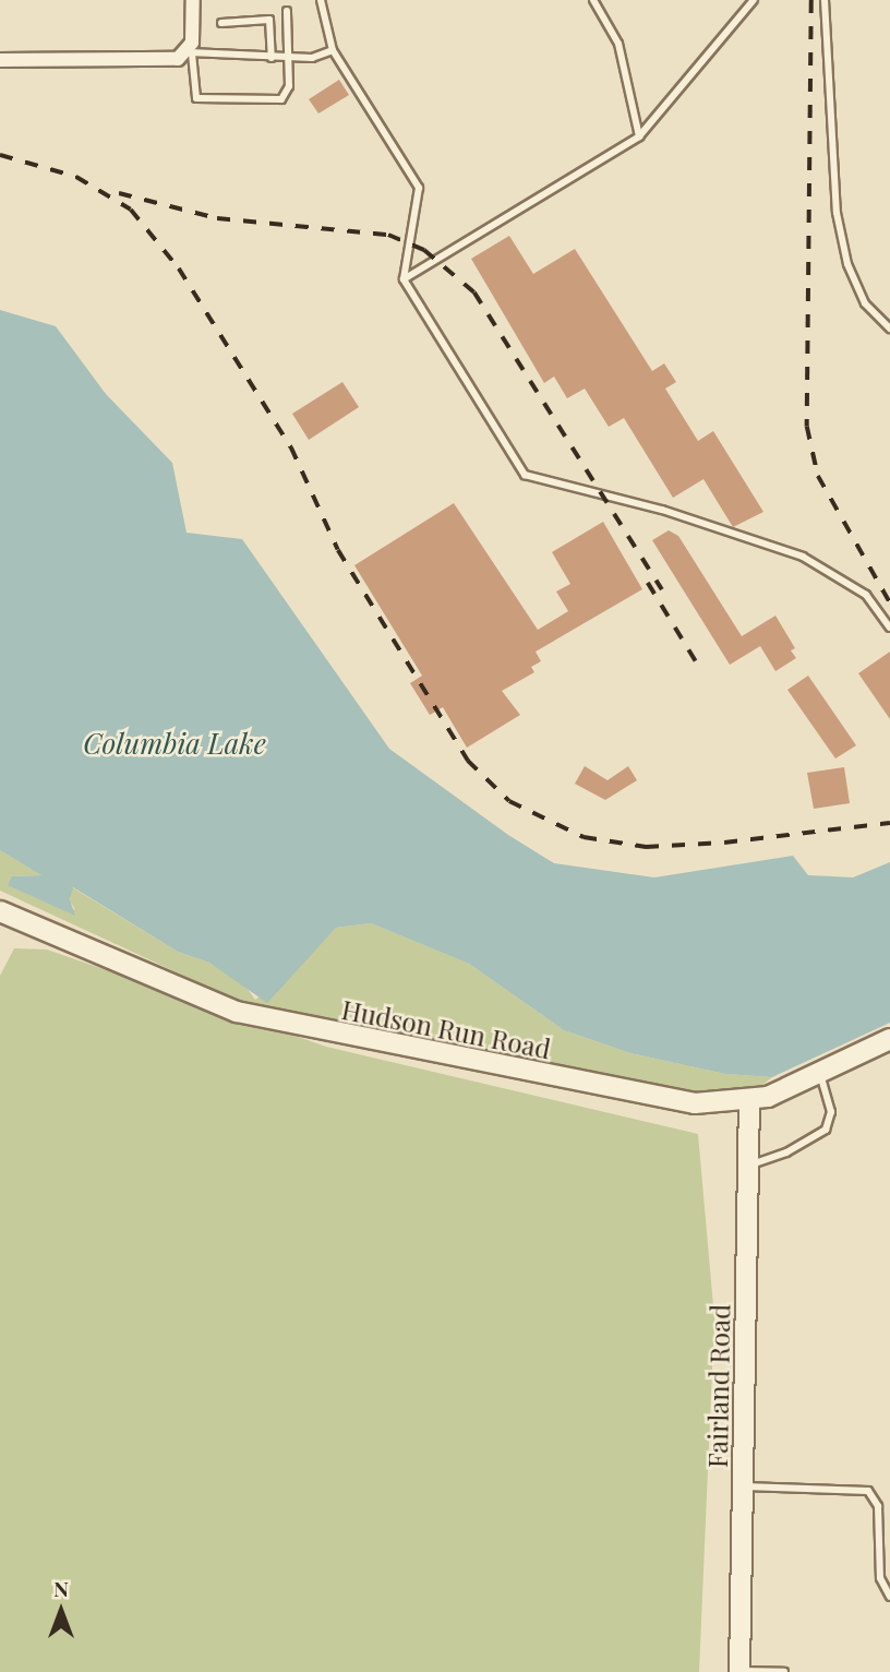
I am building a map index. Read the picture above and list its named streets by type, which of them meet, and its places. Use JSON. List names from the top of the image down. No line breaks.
{"streets":{"main road":["Hudson Run Road","Fairland Road"]},"crossings":[["Hudson Run Road","Fairland Road"]],"water":["Columbia Lake"],"north":"top"}
